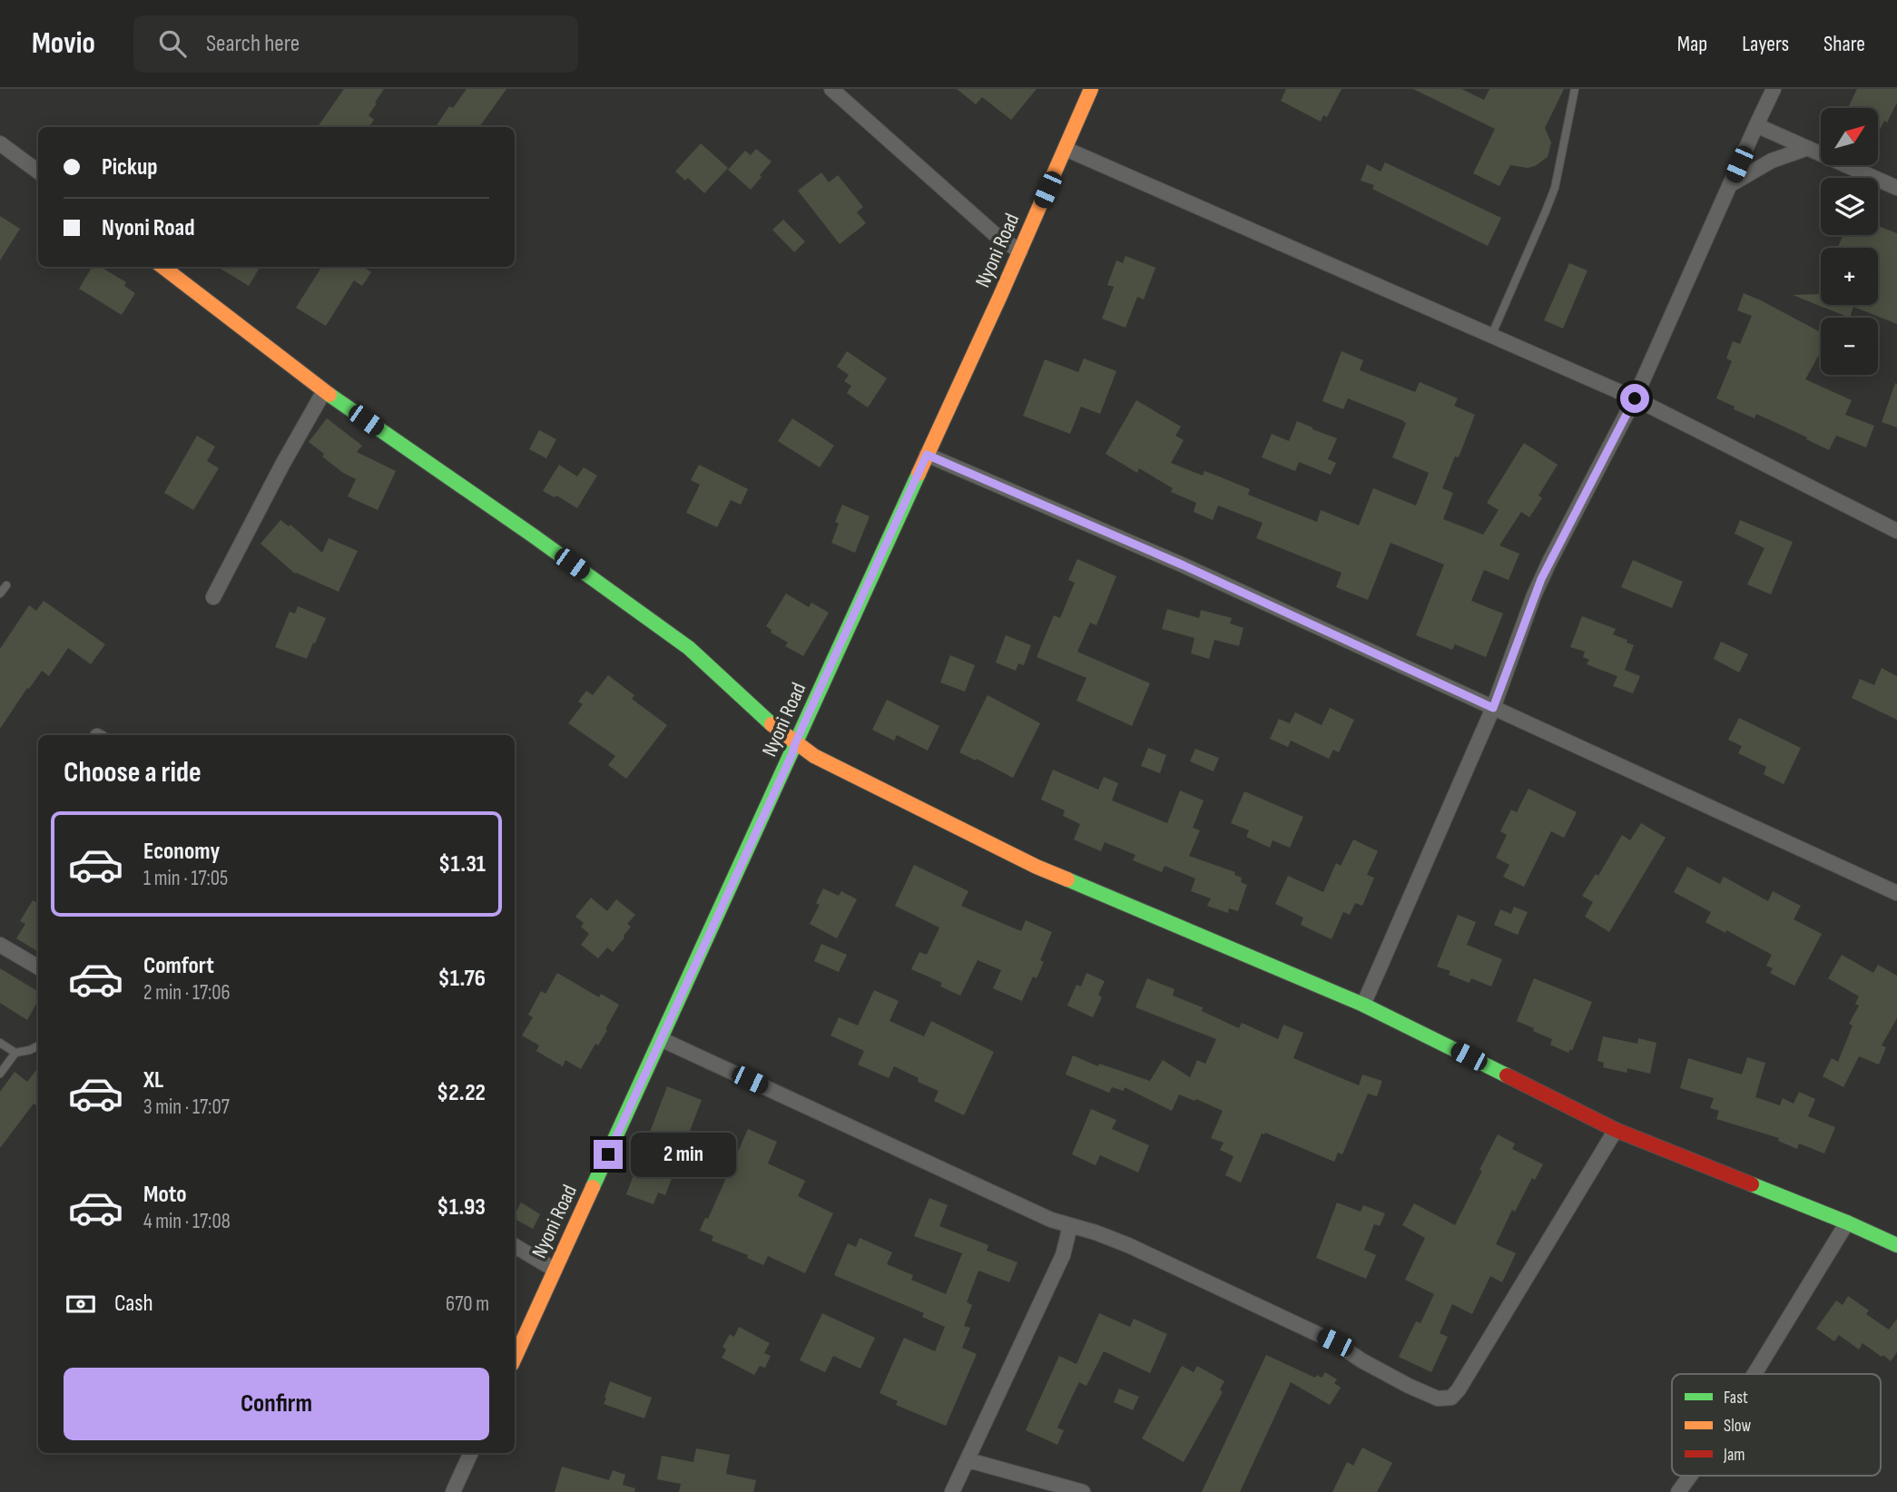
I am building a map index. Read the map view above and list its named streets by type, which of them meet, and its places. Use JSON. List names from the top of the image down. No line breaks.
{"streets":{"street":["Nyoni Road"]},"legend":["Fast","Slow","Jam"],"north":"top right","page":{"header":"Movio","search":"Search here","nav":["Map","Layers","Share"],"map_buttons":["+","−"],"banner":["Pickup","Nyoni Road"],"heading":"Choose a ride","list":[{"name":"Economy","note":"1 min · 17:05","value":"$1.31"},{"name":"Comfort","note":"2 min · 17:06","value":"$1.76"},{"name":"XL","note":"3 min · 17:07","value":"$2.22"},{"name":"Moto","note":"4 min · 17:08","value":"$1.93"}],"bubble":"2 min","pay":["Cash","670 m"],"buttons":"Confirm"}}
